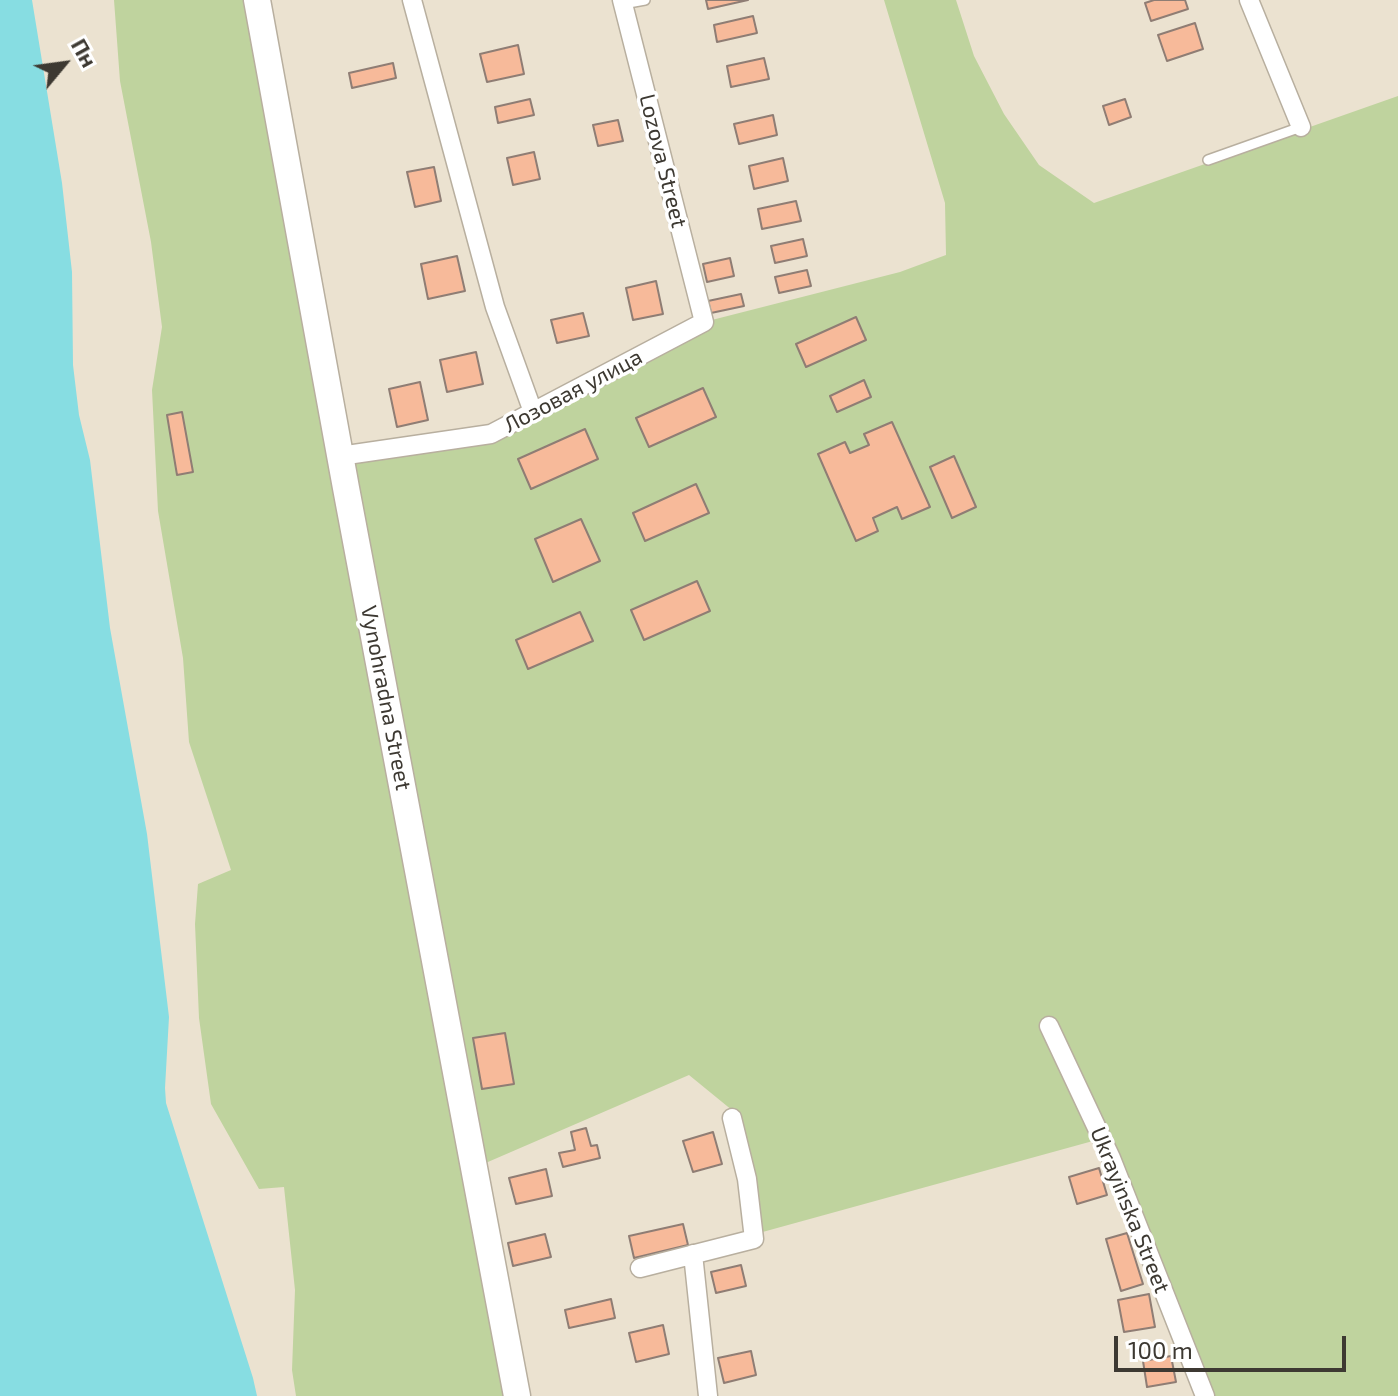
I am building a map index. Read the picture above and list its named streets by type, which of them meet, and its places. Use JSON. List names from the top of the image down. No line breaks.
{"streets":{"street":["Lozova Street","Лозовая улица","Vynohradna Street","Ukrayinska Street"]},"crossings":[["Lozova Street","Лозовая улица"],["Лозовая улица","Vynohradna Street"]],"scale_bar":"100 m","north":"top right"}
